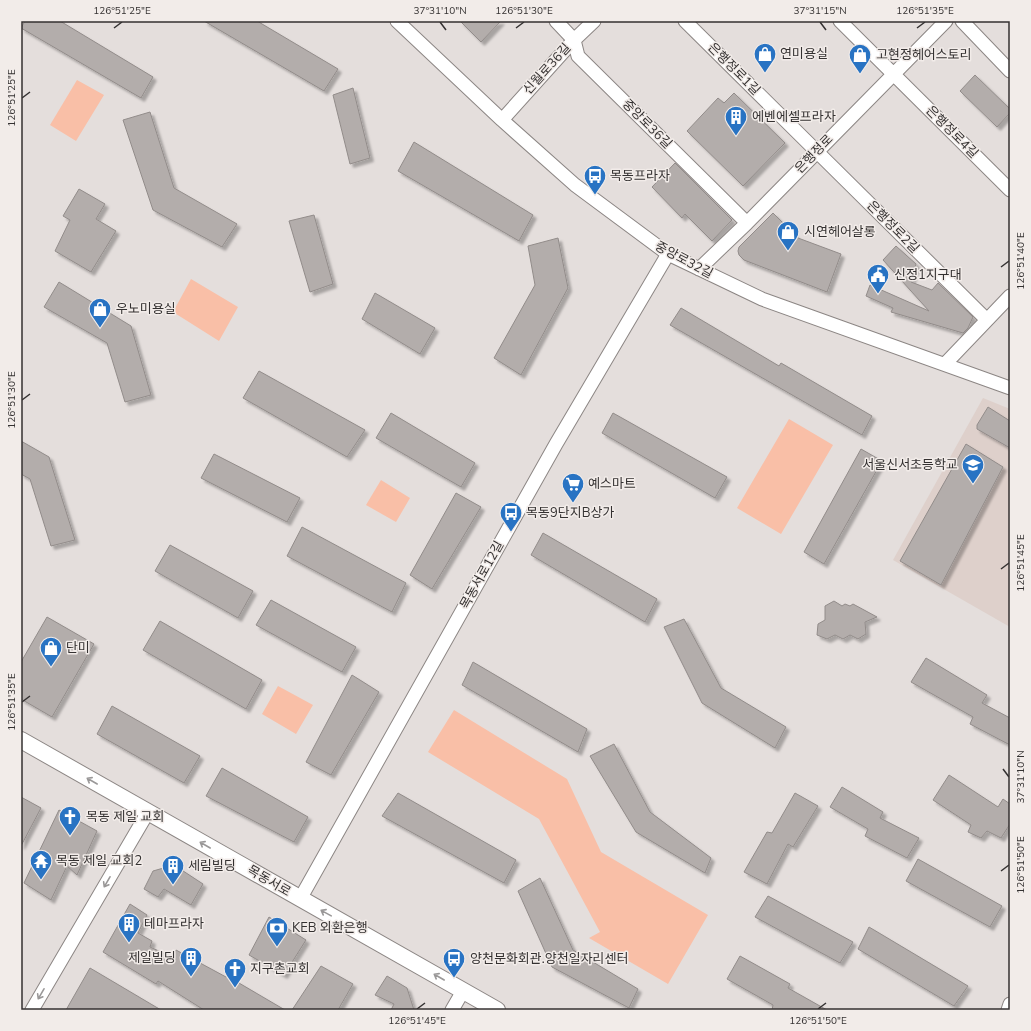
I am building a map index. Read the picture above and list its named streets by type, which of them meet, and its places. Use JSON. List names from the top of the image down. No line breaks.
{"streets":{"main road":["목동서로"],"street":["신월로36길","은행정로1길","중앙로36길","은행정로4길","은행정로","은행정로2길","중앙로32길","목동서로12길"]},"crossings":[["신월로36길","중앙로36길"],["신월로36길","중앙로32길"],["은행정로1길","은행정로"],["은행정로1길","은행정로2길"],["중앙로36길","은행정로"],["은행정로4길","은행정로"],["은행정로","은행정로2길"],["은행정로","중앙로32길"],["중앙로32길","목동서로12길"],["목동서로12길","목동서로"]],"one_way":["목동서로"],"places":{"shop":["연미용실","고현정헤어스토리","시연헤어살롱","우노미용실","단미"],"building":["에벤에셀프라자","세림빌딩","테마프라자","제일빌딩"],"bus stop":["목동프라자","목동9단지B상가","양천문화회관.양천일자리센터"],"public building":["신정1지구대"],"school or university":["서울신서초등학교"],"supermarket":["예스마트"],"church":["목동 제일 교회","지구촌교회"],"temple":["목동 제일 교회2"],"bank":["KEB 외환은행"]},"coordinates":["126°51'25\"E","37°31'10\"N","126°51'30\"E","37°31'15\"N","126°51'35\"E","126°51'40\"E","126°51'45\"E","126°51'50\"E"]}
